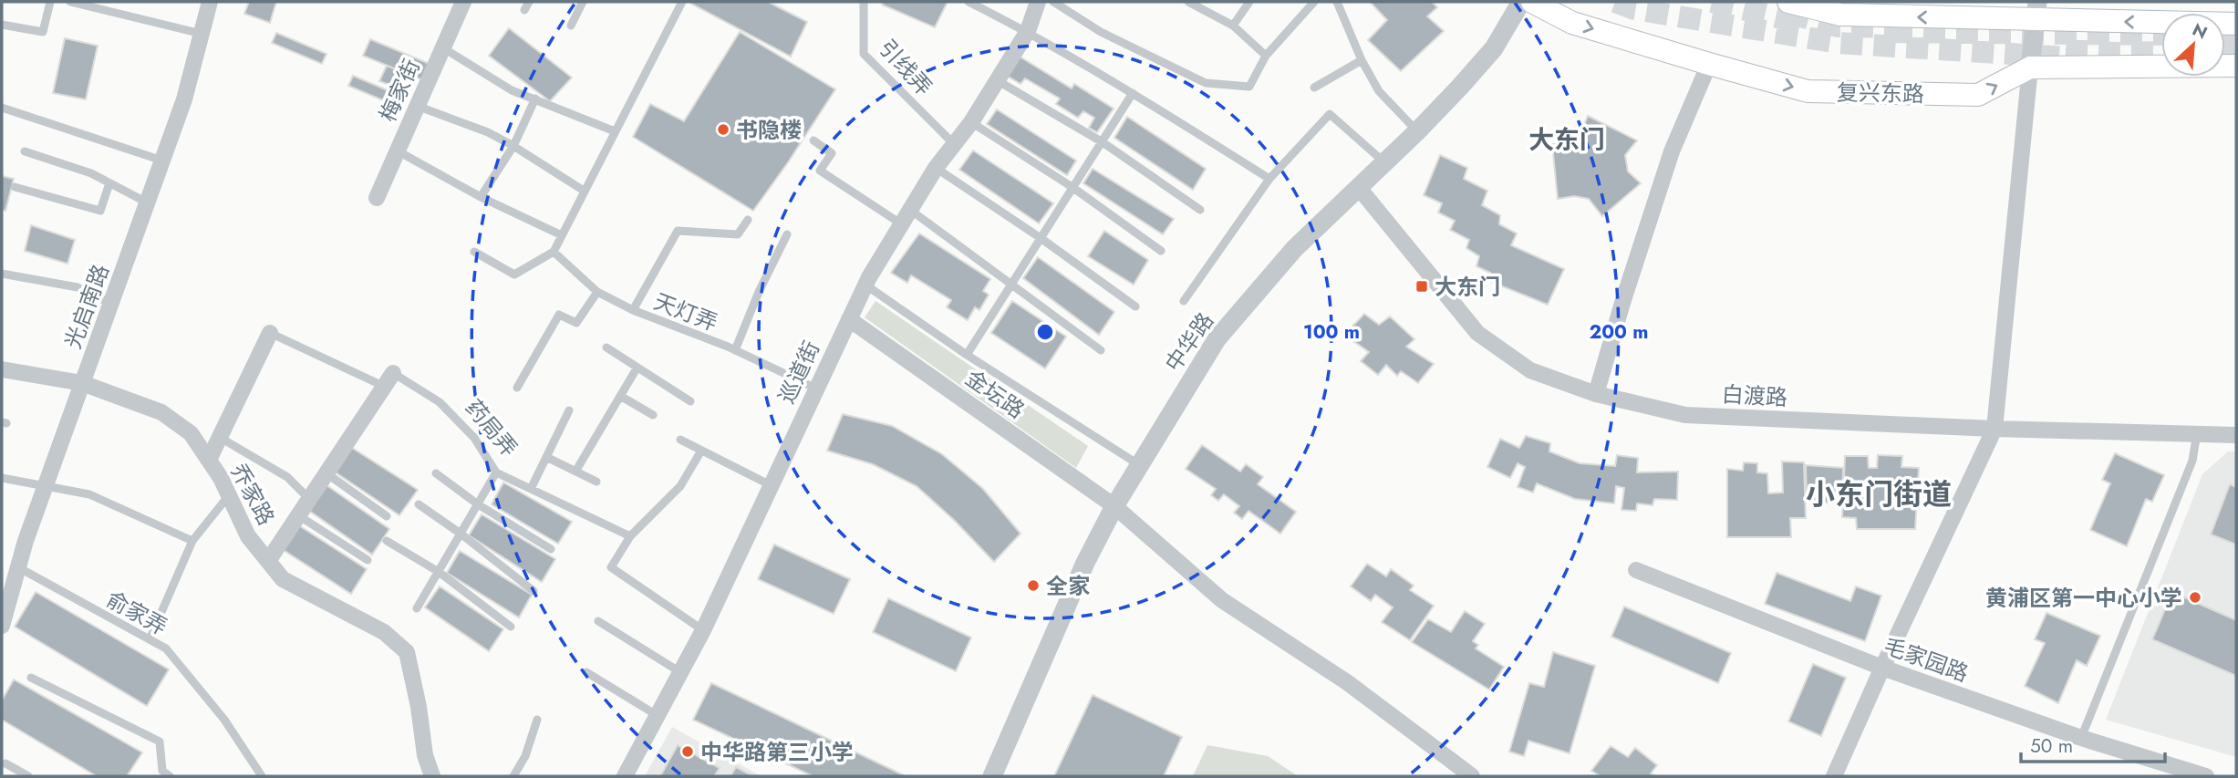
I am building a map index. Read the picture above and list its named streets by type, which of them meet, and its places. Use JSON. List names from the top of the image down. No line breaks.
{"streets":{"main road":["复兴东路"],"street":["梅家街","光启南路","中华路","巡道街","金坛路","白渡路","乔家路","毛家园路"],"lane":["引线弄","天灯弄","药局弄","俞家弄"]},"crossings":[["引线弄","巡道街"],["光启南路","乔家路"],["光启南路","俞家弄"],["天灯弄","巡道街"],["中华路","金坛路"],["中华路","白渡路"],["巡道街","金坛路"]],"districts":["大东门","小东门街道"],"places":{"other":["书隐楼","全家","黄浦区第一中心小学","中华路第三小学"],"transit":["大东门"]},"scale_bar":"50 m","north":"top right","rings":["100 m","200 m"]}
